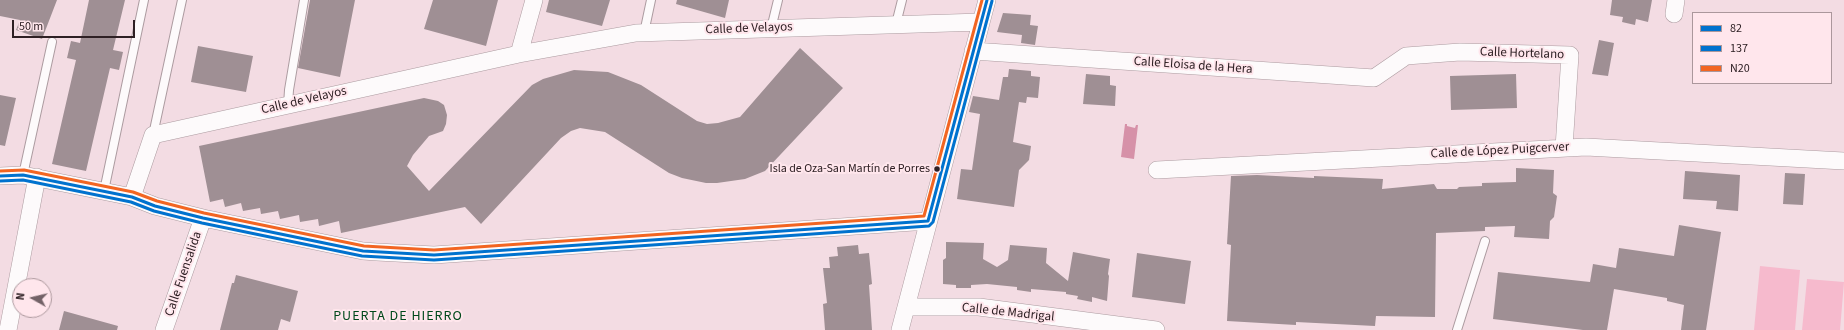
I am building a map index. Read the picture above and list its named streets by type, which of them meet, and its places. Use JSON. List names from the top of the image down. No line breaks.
{"streets":{"street":["Calle de Velayos","Calle Hortelano","Calle Eloisa de la Hera","Calle de López Puigcerver","Calle Fuensalida","Calle de Madrigal"]},"crossings":[["Calle Hortelano","Calle Eloisa de la Hera"],["Calle Hortelano","Calle de López Puigcerver"]],"districts":["PUERTA DE HIERRO"],"places":["Isla de Oza-San Martín de Porres"],"lines":["transit line 82","transit line N20","transit line 137"],"legend":["82","137","N20"],"scale_bar":"50 m","north":"left"}
